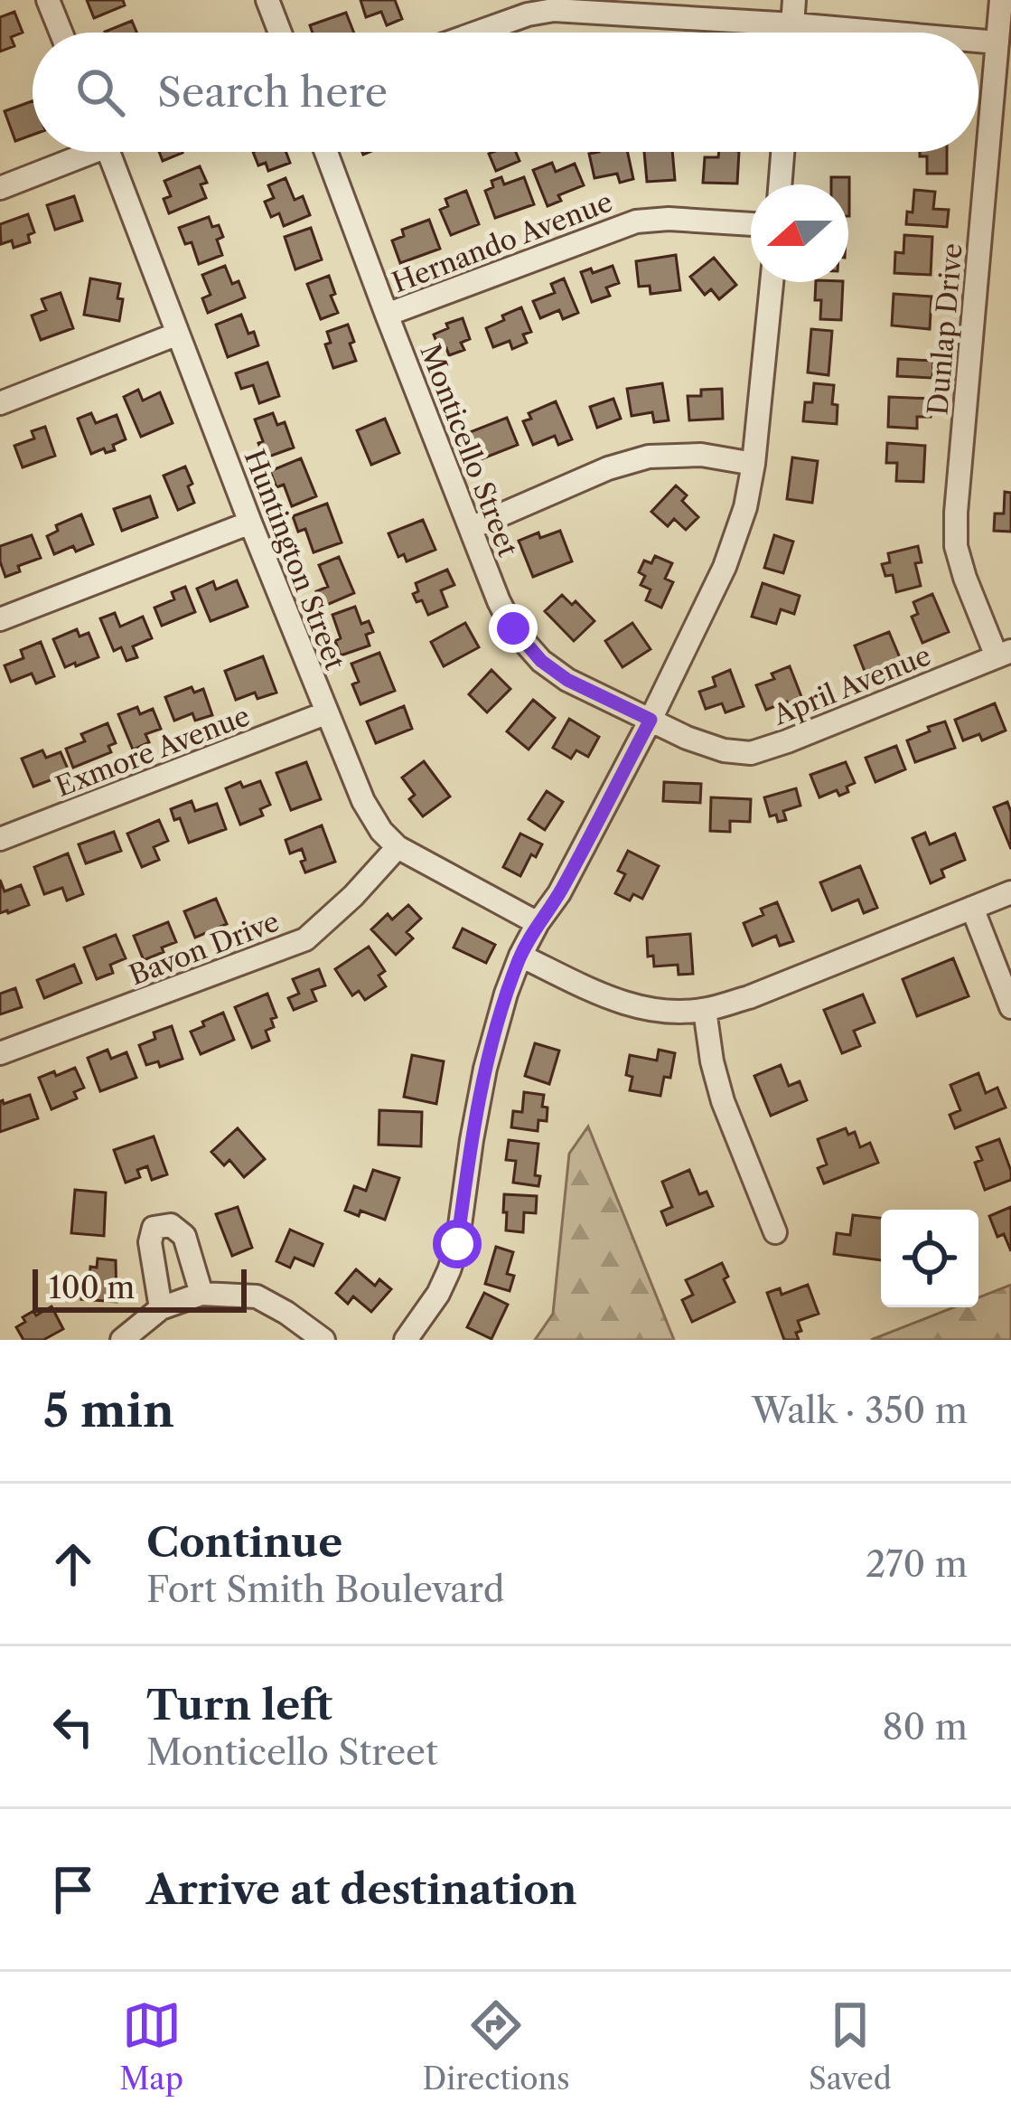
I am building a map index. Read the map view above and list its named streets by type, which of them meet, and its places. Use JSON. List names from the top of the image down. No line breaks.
{"streets":{"street":["Hernando Avenue","Dunlap Drive","Monticello Street","Huntington Street","April Avenue","Exmore Avenue","Bavon Drive"]},"crossings":[["Hernando Avenue","Monticello Street"],["Dunlap Drive","April Avenue"],["Monticello Street","April Avenue"],["Huntington Street","Exmore Avenue"],["Huntington Street","Bavon Drive"]],"scale_bar":"100 m","north":"left","page":{"search":"Search here","scale":"100 m","heading":["5 min","Walk · 350 m"],"list":[["Continue","Fort Smith Boulevard","270 m"],["Turn left","Monticello Street","80 m"],"Arrive at destination"],"nav":["Map","Directions","Saved"]}}
